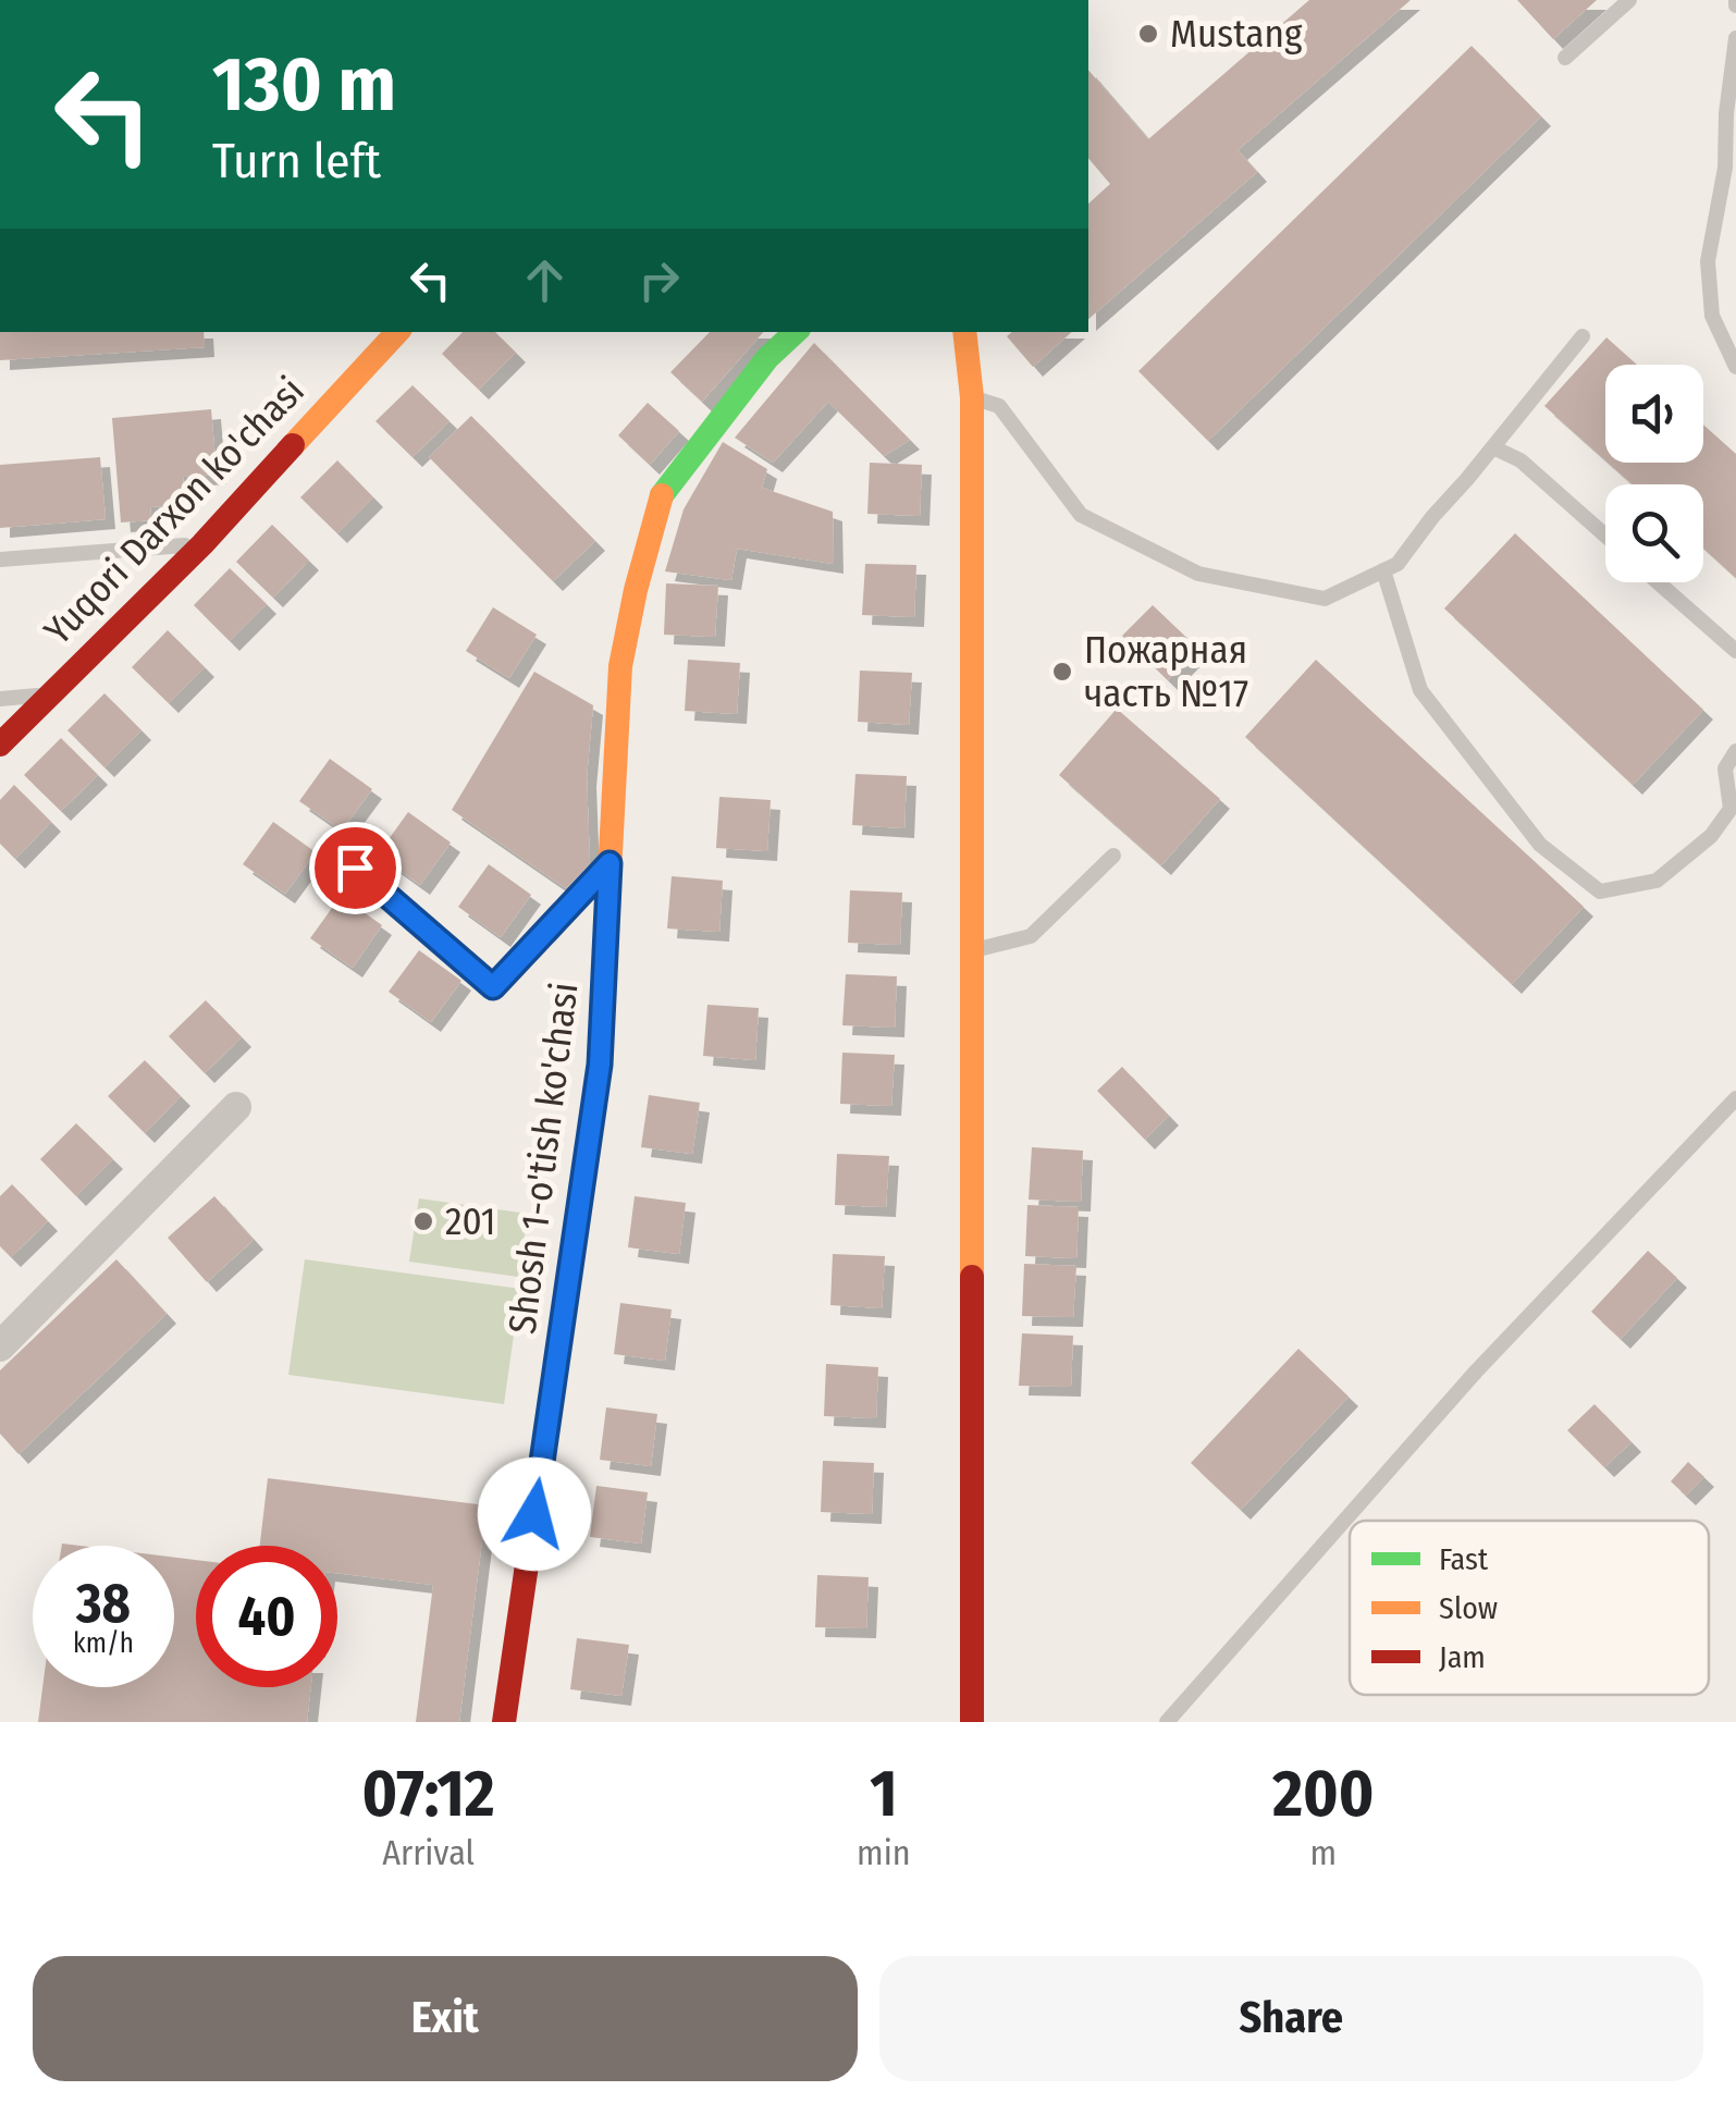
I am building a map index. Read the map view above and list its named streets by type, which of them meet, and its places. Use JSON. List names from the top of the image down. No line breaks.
{"streets":{"street":["Yuqori Darxon ko'chasi","Shosh 1-o'tish ko'chasi"]},"places":["Mustang","Пожарная часть №17","201"],"legend":["Fast","Slow","Jam"],"page":{"turn":["130 m","Turn left"],"speed":"38 km/h","limit":"40","eta":["07:12","Arrival","1","min","200","m"],"buttons":["Exit","Share"]}}
